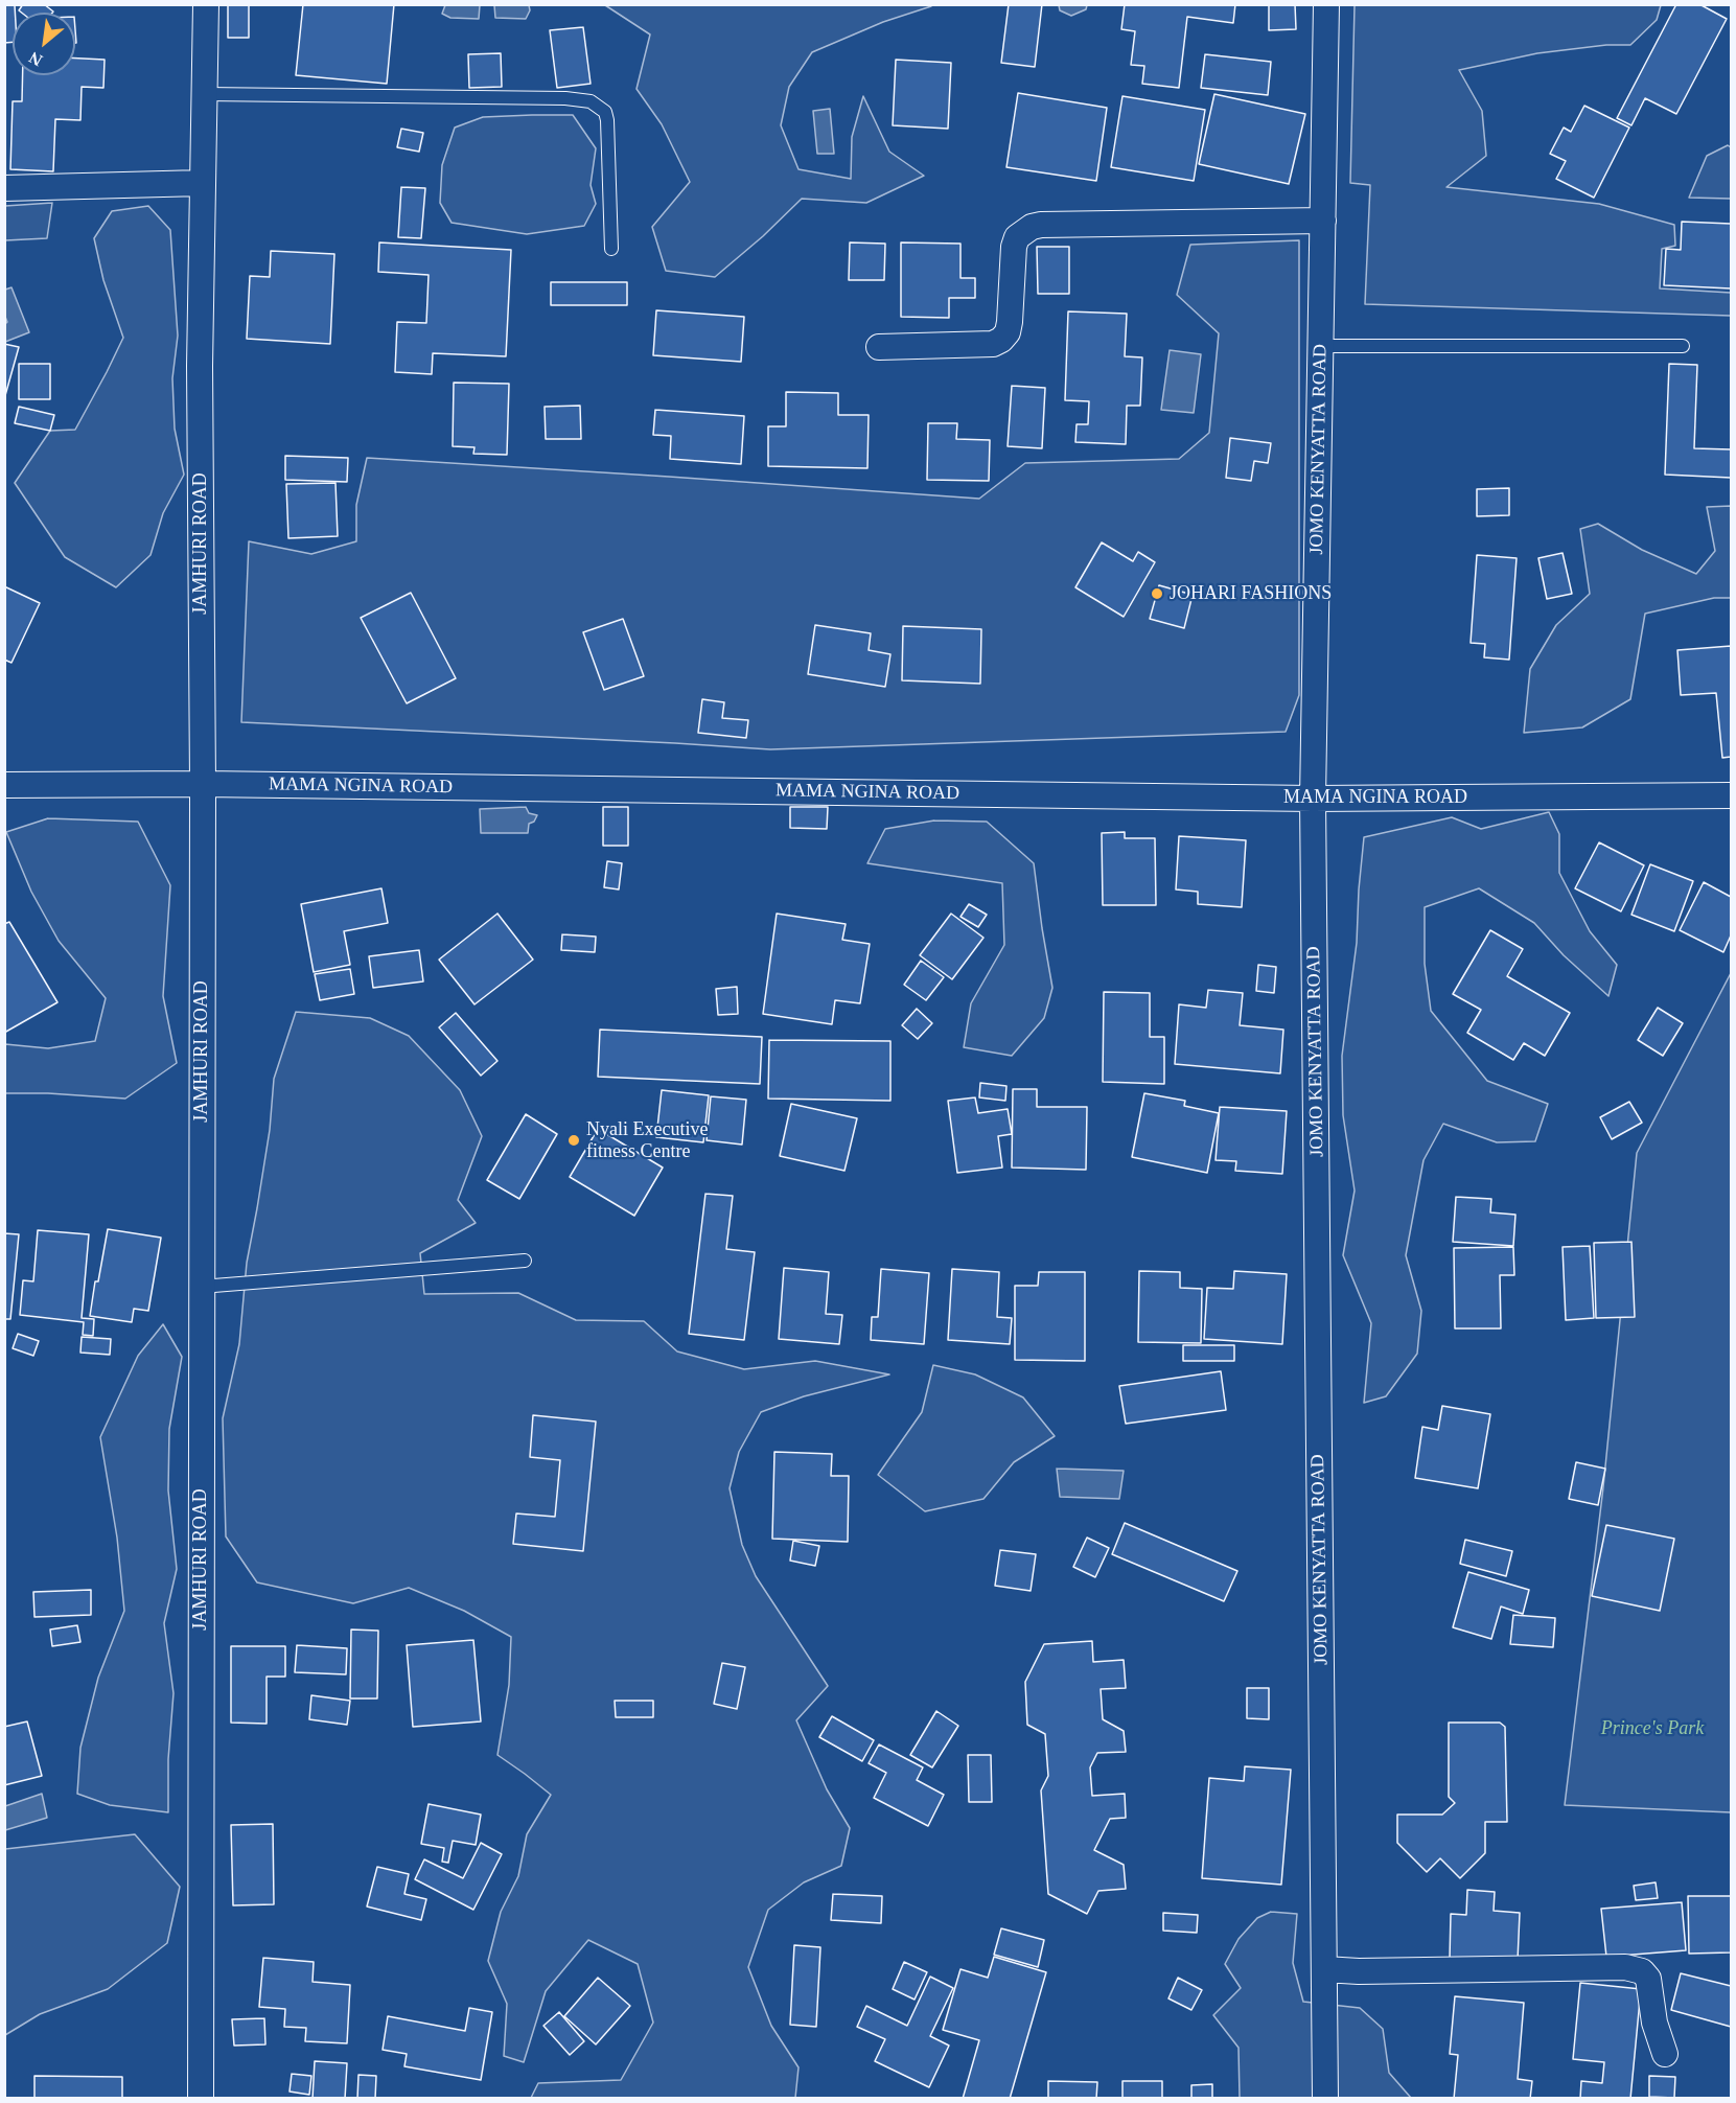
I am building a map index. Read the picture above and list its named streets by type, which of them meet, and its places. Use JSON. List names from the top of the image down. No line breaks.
{"streets":{"street":["JOMO KENYATTA ROAD","JAMHURI ROAD","MAMA NGINA ROAD"]},"crossings":[["JOMO KENYATTA ROAD","MAMA NGINA ROAD"],["JAMHURI ROAD","MAMA NGINA ROAD"]],"parks":["Prince's Park"],"places":["JOHARI FASHIONS","Nyali Executive fitness Centre"],"north":"bottom left"}
